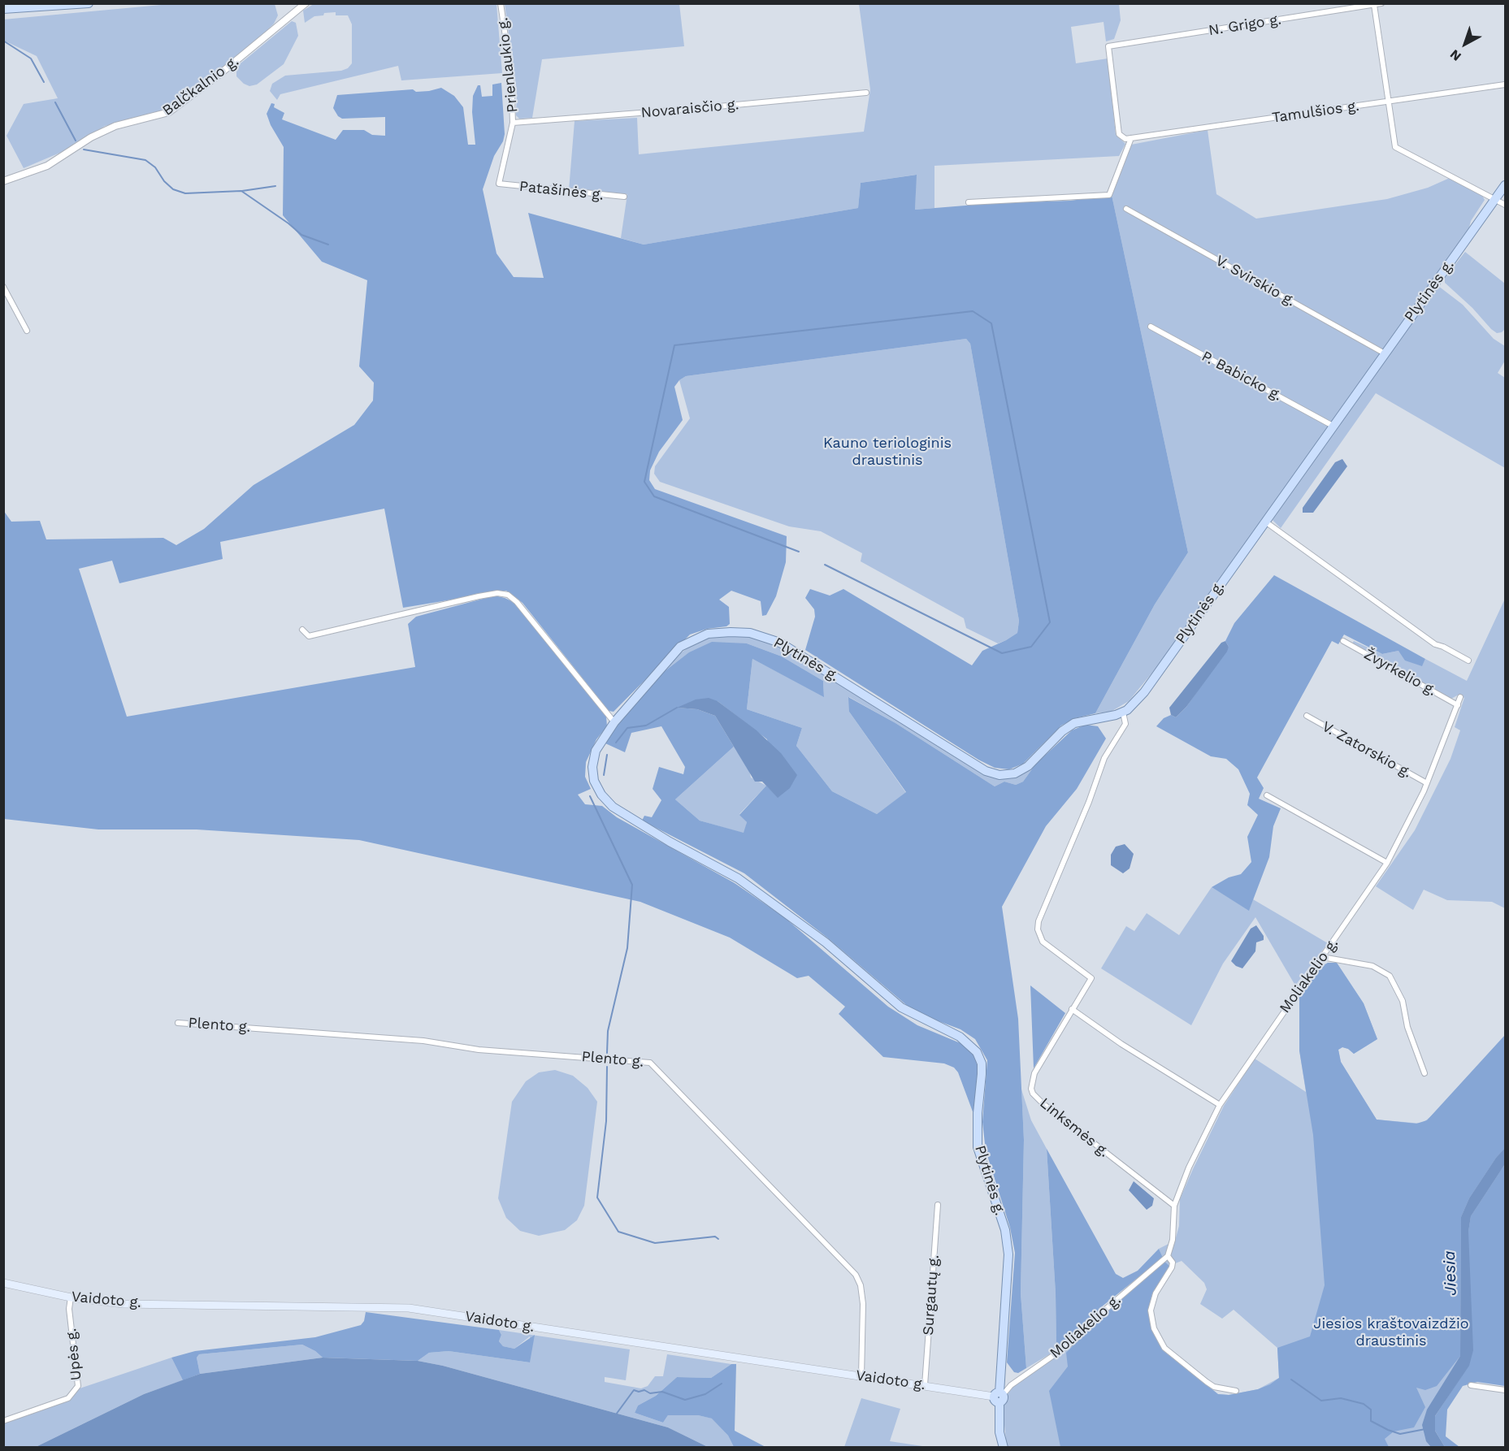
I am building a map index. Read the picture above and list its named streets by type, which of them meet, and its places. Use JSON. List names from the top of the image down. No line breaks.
{"streets":{"main road":["Plytinės g.","Vaidoto g."],"street":["N. Grigo g.","Prienlaukio g.","Balčkalnio g.","Novaraisčio g.","Tamulšios g.","Patašinės g.","V. Svirskio g.","P. Babicko g.","Žvyrkelio g.","V. Zatorskio g.","Moliakelio g.","Plento g.","Linksmės g.","Surgautų g.","Upės g."]},"crossings":[["N. Grigo g.","Tamulšios g."],["Prienlaukio g.","Novaraisčio g."],["Prienlaukio g.","Patašinės g."],["V. Svirskio g.","Plytinės g."],["Plytinės g.","P. Babicko g."],["Plytinės g.","Moliakelio g."],["Plytinės g.","Linksmės g."],["Plytinės g.","Vaidoto g."],["Žvyrkelio g.","Moliakelio g."],["V. Zatorskio g.","Moliakelio g."],["Moliakelio g.","Linksmės g."],["Moliakelio g.","Vaidoto g."],["Plento g.","Vaidoto g."],["Surgautų g.","Vaidoto g."],["Vaidoto g.","Upės g."]],"water":["Jiesia"],"parks":["Kauno teriologinis draustinis","Jiesios kraštovaizdžio draustinis"],"north":"bottom left"}
